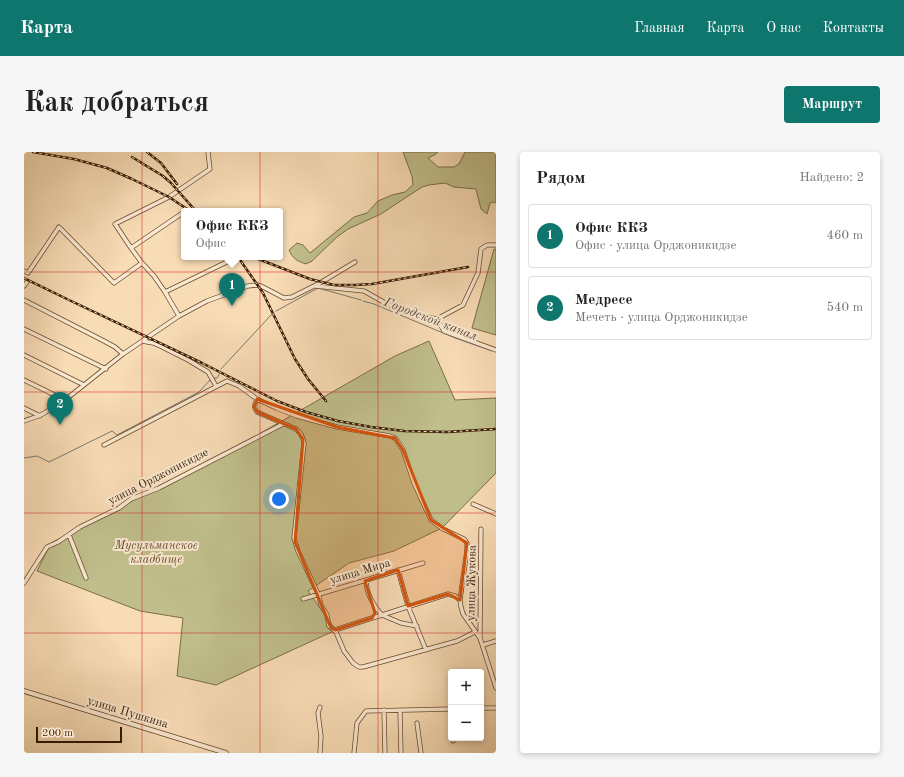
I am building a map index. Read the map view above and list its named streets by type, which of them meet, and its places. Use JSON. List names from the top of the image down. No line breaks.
{"streets":{"street":["улица Орджоникидзе","улица Мира","улица Жукова","улица Пушкина"]},"water":["Городской канал"],"parks":["Мусульманское кладбище"],"scale_bar":"200 m","page":{"header":"Карта","nav":["Главная","Карта","О нас","Контакты"],"buttons":"Маршрут","title":"Как добраться","heading":["Рядом","Найдено: 2"],"list":[{"mark":"1","name":"Офис ККЗ","note":"Офис · улица Орджоникидзе","value":"460 m"},{"mark":"2","name":"Медресе","note":"Мечеть · улица Орджоникидзе","value":"540 m"}],"popup":["Офис ККЗ","Офис"],"pins":["1","2"],"map_buttons":["+","−"],"scale":"200 m"}}
